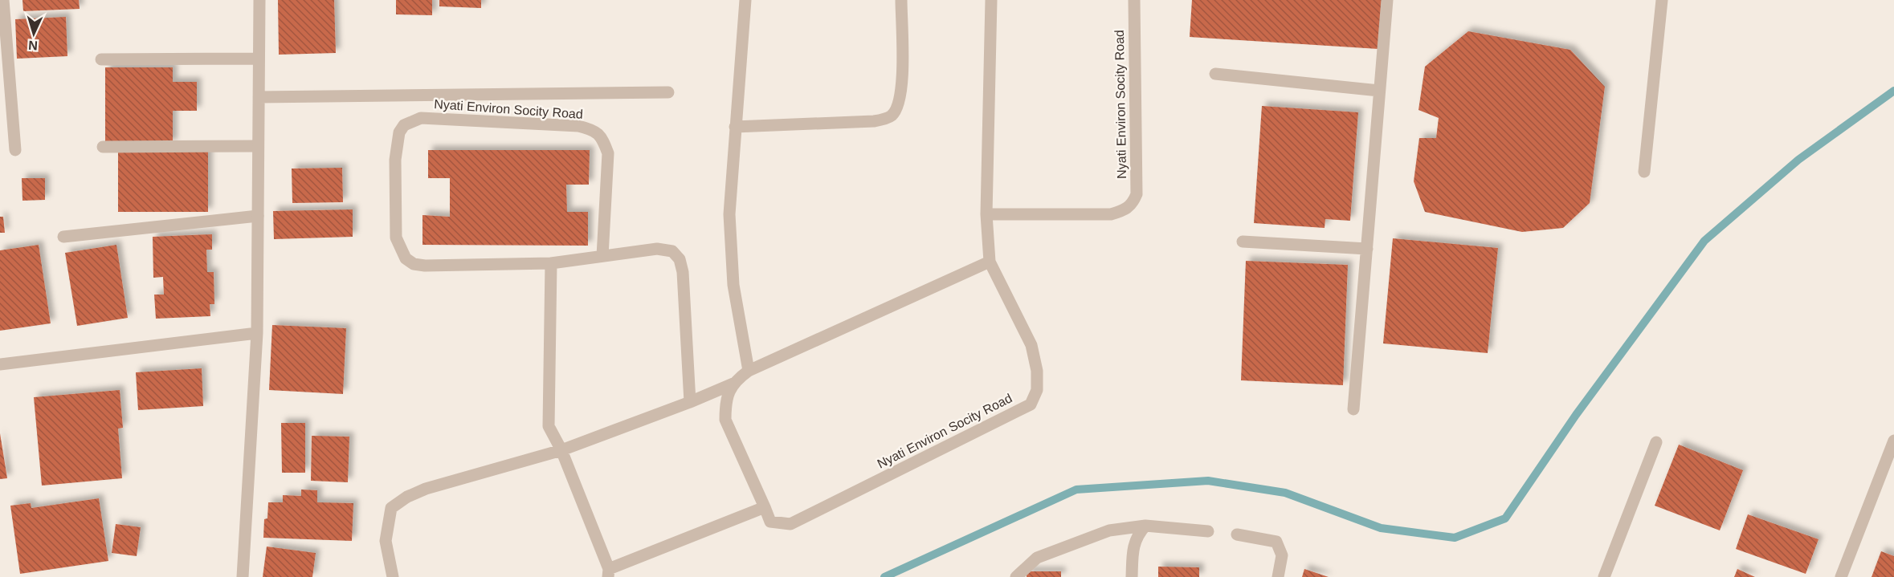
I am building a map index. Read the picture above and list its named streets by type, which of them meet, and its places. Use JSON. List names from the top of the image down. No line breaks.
{"streets":{"street":["Nyati Environ Socity Road"]},"north":"bottom"}
